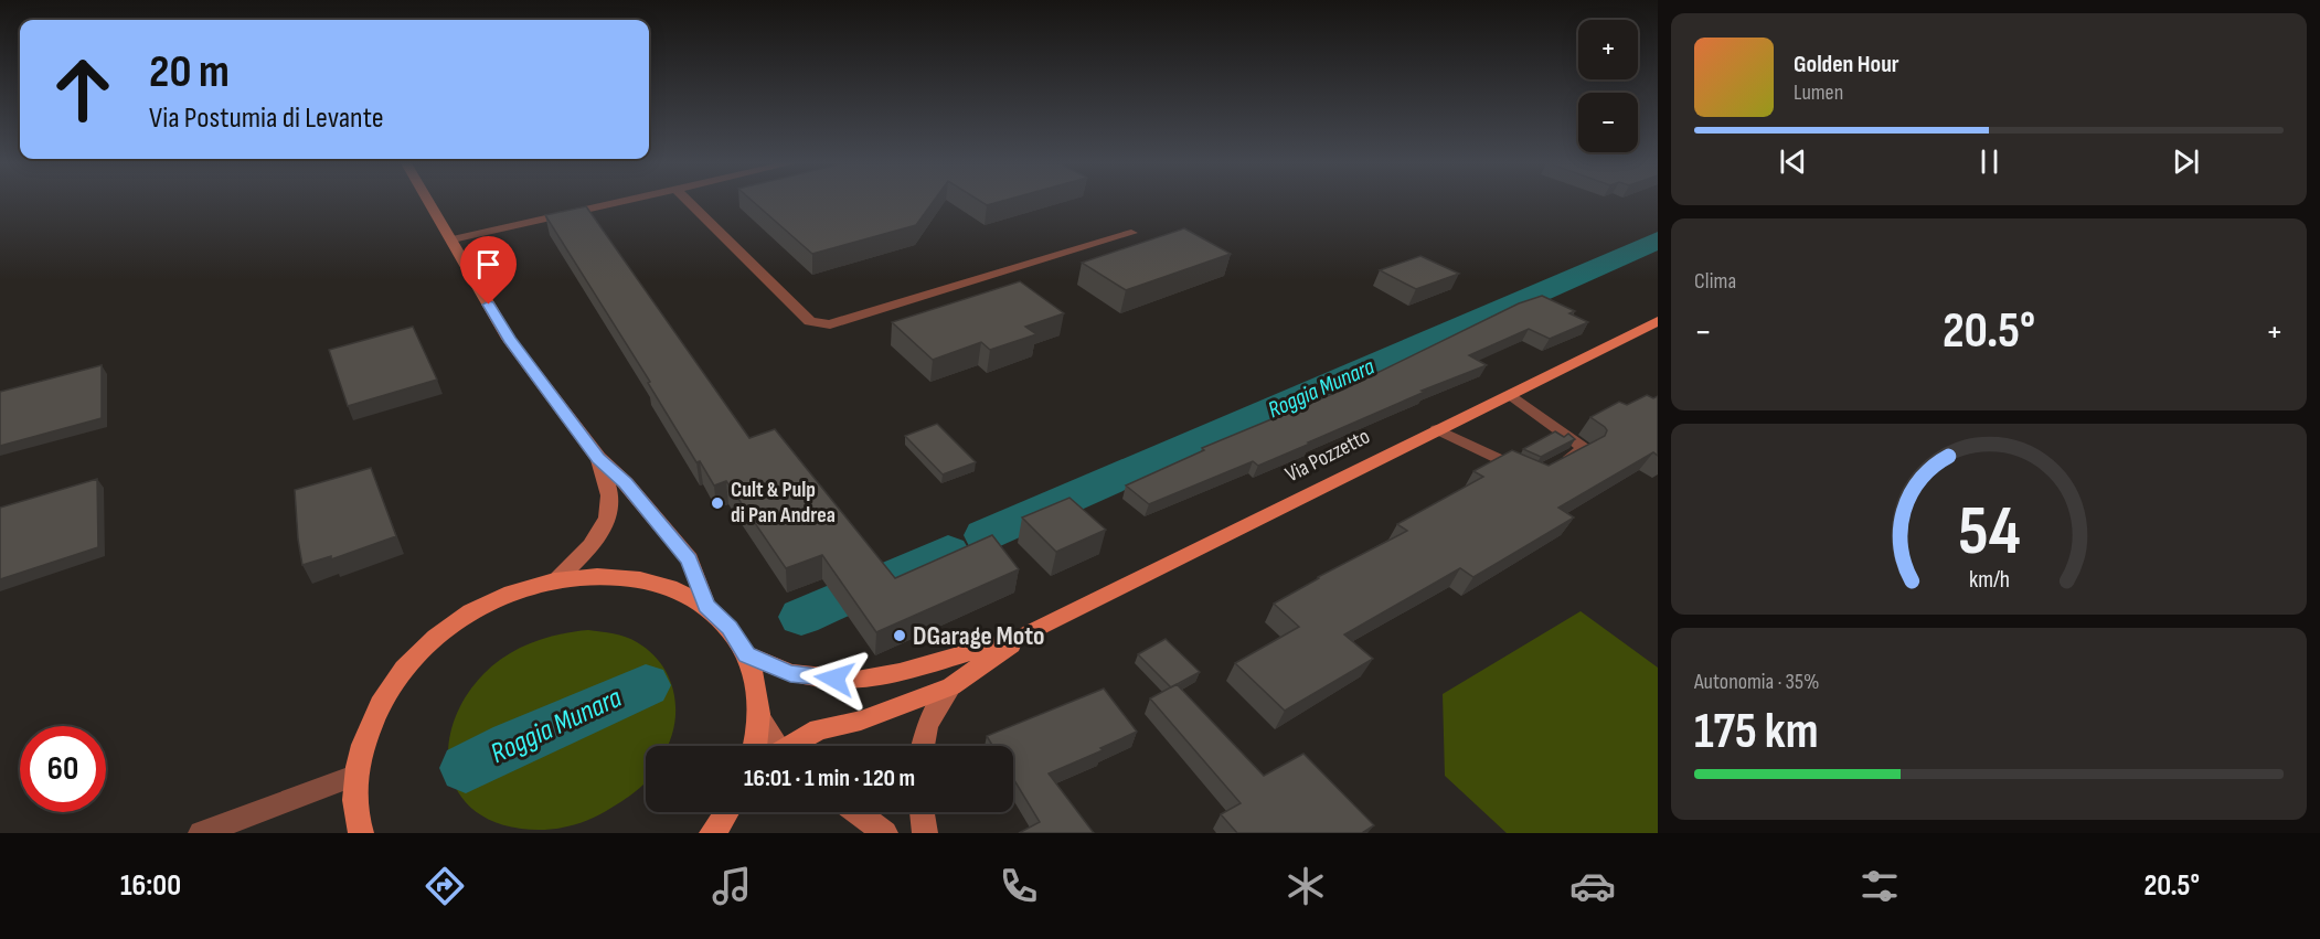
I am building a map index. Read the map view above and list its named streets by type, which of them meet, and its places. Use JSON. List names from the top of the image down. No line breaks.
{"streets":{"main road":["Via Pozzetto"]},"water":["Roggia Munara"],"places":["Cult & Pulp di Pan Andrea","DGarage Moto"],"page":{"map_buttons":["+","−"],"turn":["20 m","Via Postumia di Levante"],"song":["Golden Hour","Lumen"],"tile":["Clima",["Autonomia · 35%","175 km"]],"heat":["−","20.5°","+"],"limit":"60","trip":"16:01 · 1 min · 120 m","tabs":["16:00","20.5°"],"gauge":["54","km/h"]}}
